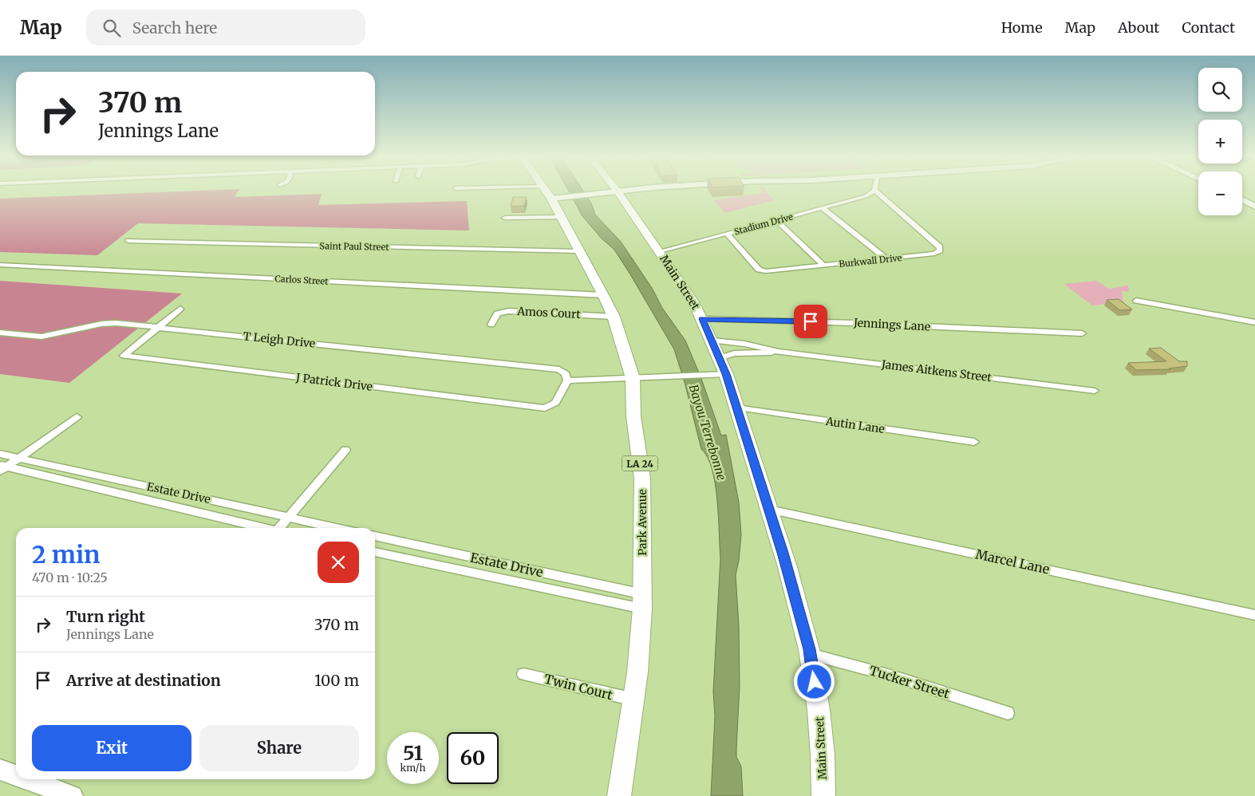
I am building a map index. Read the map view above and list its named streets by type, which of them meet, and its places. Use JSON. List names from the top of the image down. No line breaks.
{"streets":{"main road":["Main Street","LA 24","Park Avenue"],"street":["Stadium Drive","Saint Paul Street","Burkwall Drive","Carlos Street","Amos Court","Jennings Lane","T Leigh Drive","James Aitkens Street","J Patrick Drive","Autin Lane","Estate Drive","Marcel Lane","Tucker Street","Twin Court"]},"crossings":[["Stadium Drive","Burkwall Drive"],["Stadium Drive","Main Street"],["Saint Paul Street","Park Avenue"],["Carlos Street","Park Avenue"],["Main Street","Jennings Lane"],["Main Street","James Aitkens Street"],["Main Street","Autin Lane"],["Main Street","Marcel Lane"],["Main Street","Tucker Street"],["Amos Court","Park Avenue"],["Estate Drive","Park Avenue"],["Park Avenue","Twin Court"]],"water":["Bayou Terrebonne"],"page":{"header":"Map","search":"Search here","nav":["Home","Map","About","Contact"],"map_buttons":["+","−"],"turn":["370 m","Jennings Lane"],"heading":["2 min","470 m · 10:25"],"list":[{"name":"Turn right","note":"Jennings Lane","value":"370 m"},{"name":"Arrive at destination","value":"100 m"}],"buttons":["Exit","Share"],"speed":"51 km/h","limit":"60"}}
